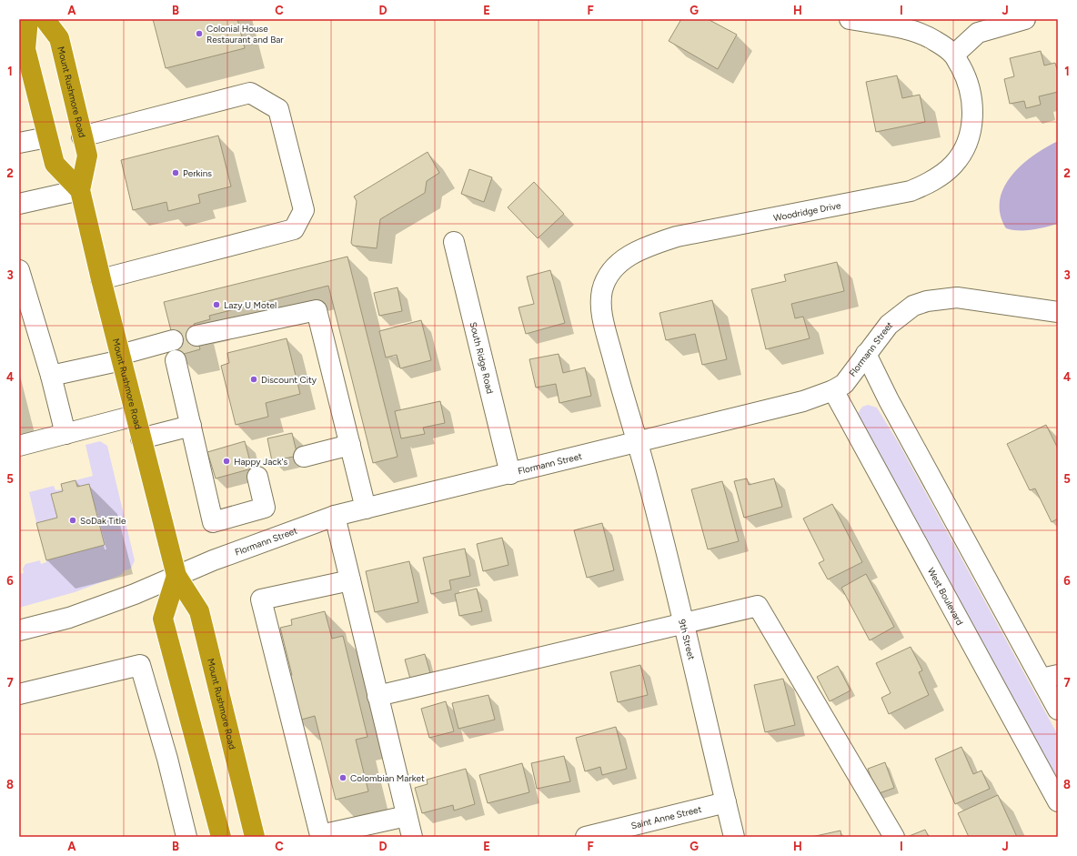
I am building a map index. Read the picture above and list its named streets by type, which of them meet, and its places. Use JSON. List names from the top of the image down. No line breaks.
{"streets":{"highway":["Mount Rushmore Road"],"street":["Woodridge Drive","Flormann Street","South Ridge Road","West Boulevard","9th Street","Saint Anne Street"]},"crossings":[["Mount Rushmore Road","Flormann Street"],["Woodridge Drive","Flormann Street"],["Woodridge Drive","9th Street"],["Flormann Street","South Ridge Road"],["Flormann Street","West Boulevard"],["Flormann Street","9th Street"],["9th Street","Saint Anne Street"]],"places":["Colonial House Restaurant and Bar","Perkins","Lazy U Motel","Discount City","Happy Jack's","SoDak Title","Colombian Market"],"grid":{"columns":["A","B","C","D","E","F","G","H","I","J"],"rows":["1","2","3","4","5","6","7","8"]}}
